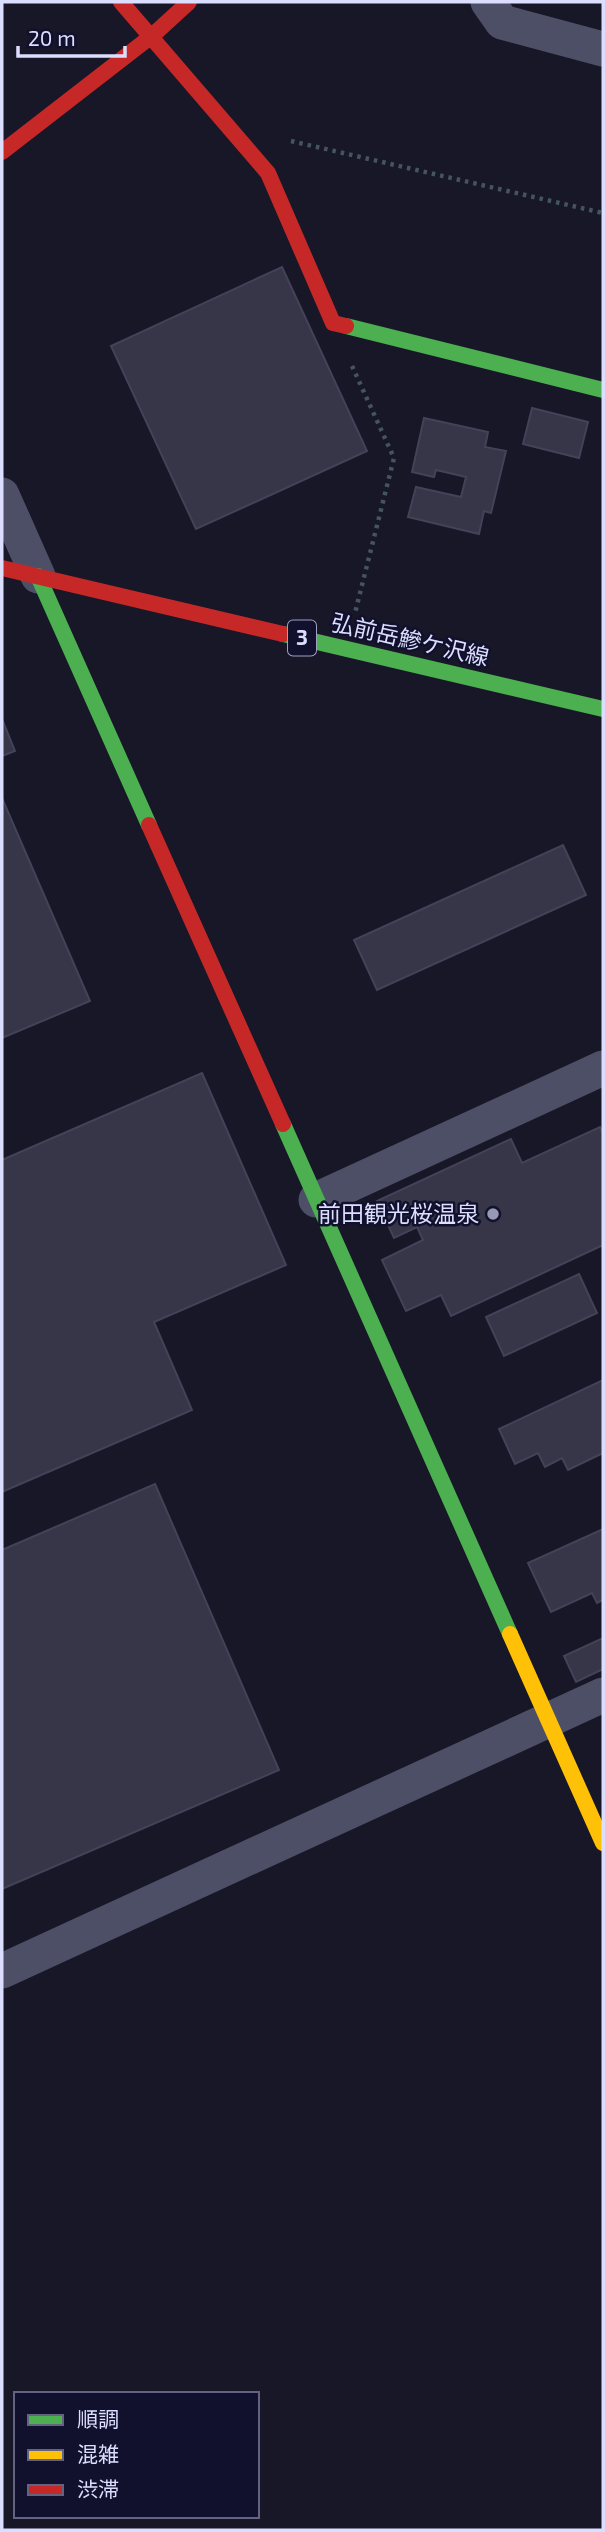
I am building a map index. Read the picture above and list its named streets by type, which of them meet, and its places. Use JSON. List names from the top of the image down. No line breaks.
{"streets":{"street":["3","弘前岳鰺ケ沢線"]},"places":["前田観光桜温泉"],"legend":["順調","混雑","渋滞"],"scale_bar":"20 m"}
